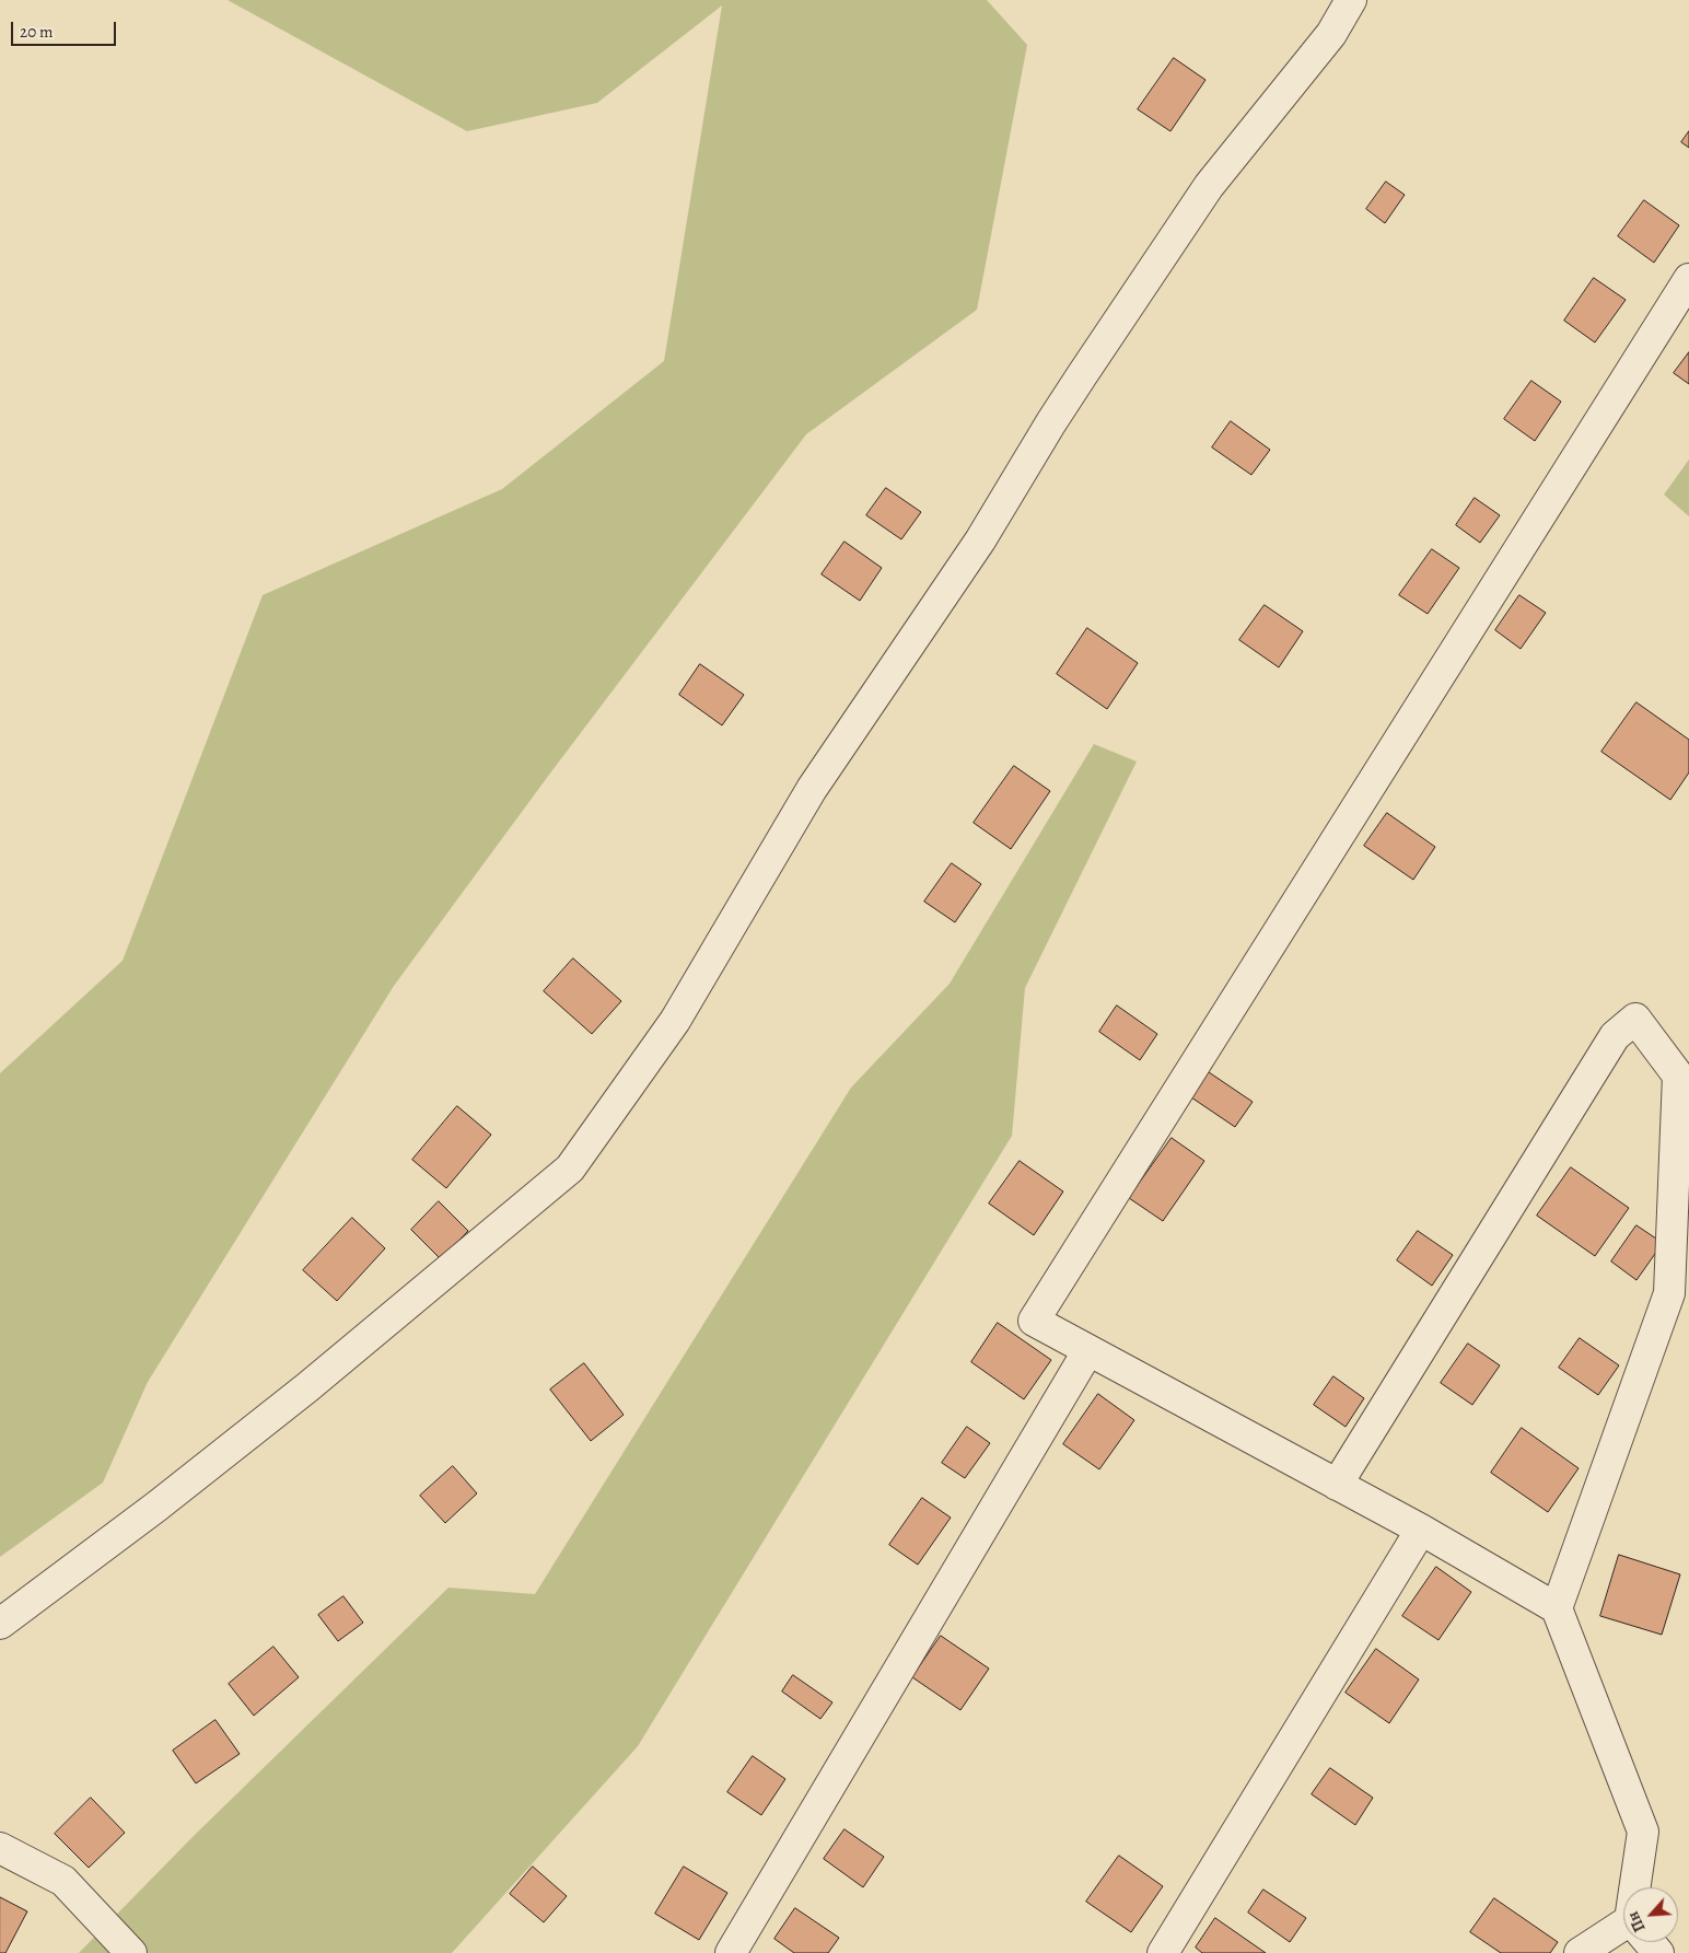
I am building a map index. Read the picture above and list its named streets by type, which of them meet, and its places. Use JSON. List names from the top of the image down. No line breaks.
{"scale_bar":"20 m","north":"bottom left"}
